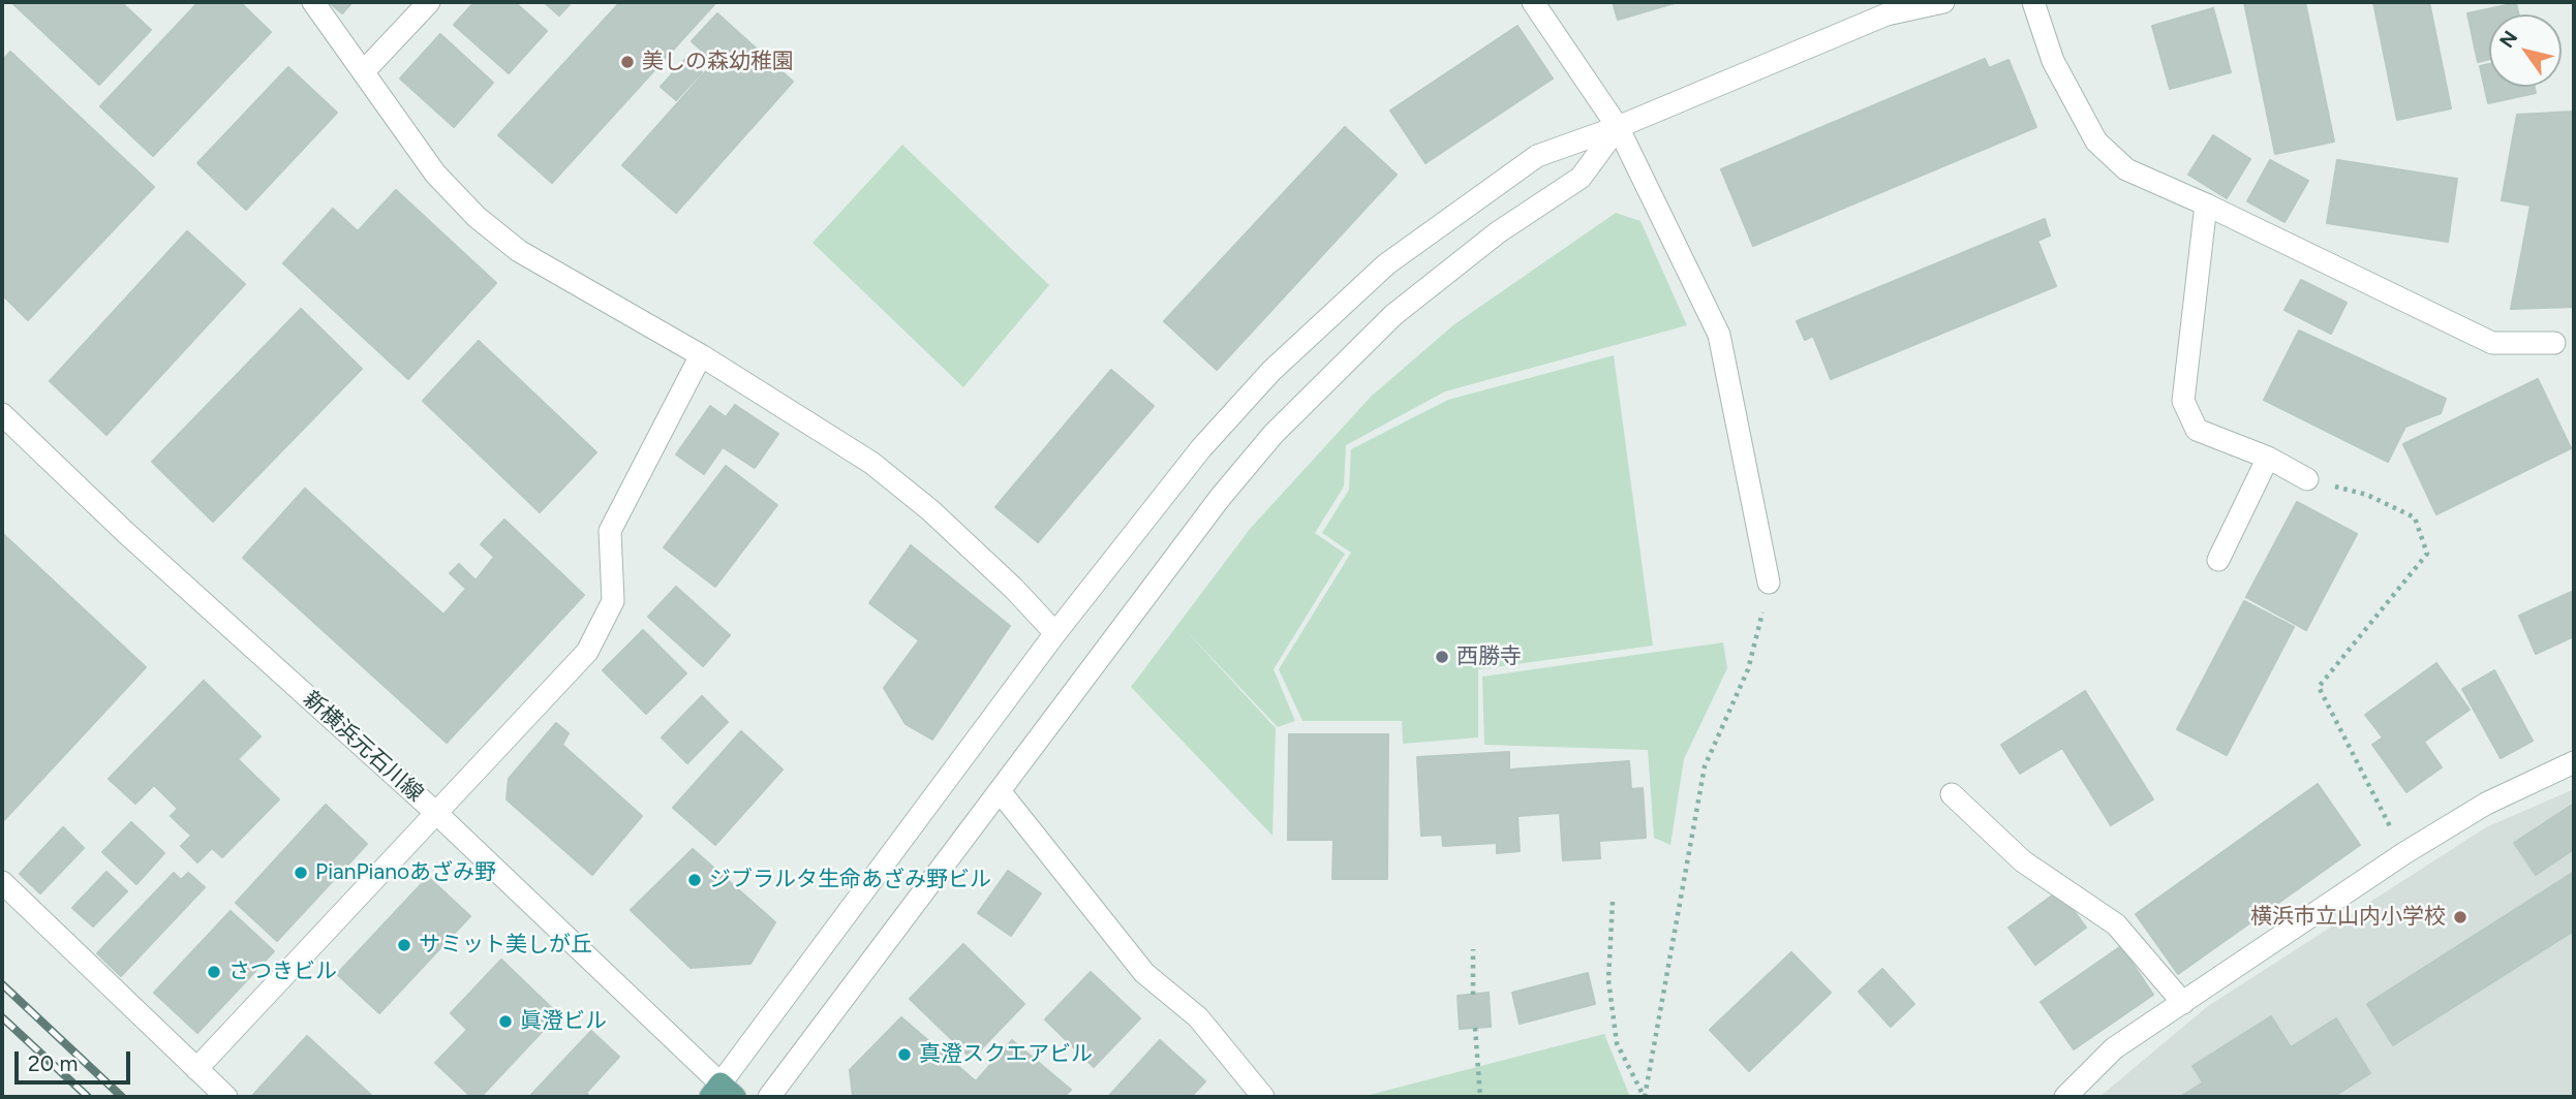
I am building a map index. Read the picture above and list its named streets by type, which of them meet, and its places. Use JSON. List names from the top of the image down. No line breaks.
{"streets":{"street":["新横浜元石川線"]},"places":["美しの森幼稚園","西勝寺","PianPianoあざみ野","ジブラルタ生命あざみ野ビル","横浜市立山内小学校","サミット美しが丘","さつきビル","眞澄ビル","真澄スクエアビル"],"scale_bar":"20 m","north":"top left"}
